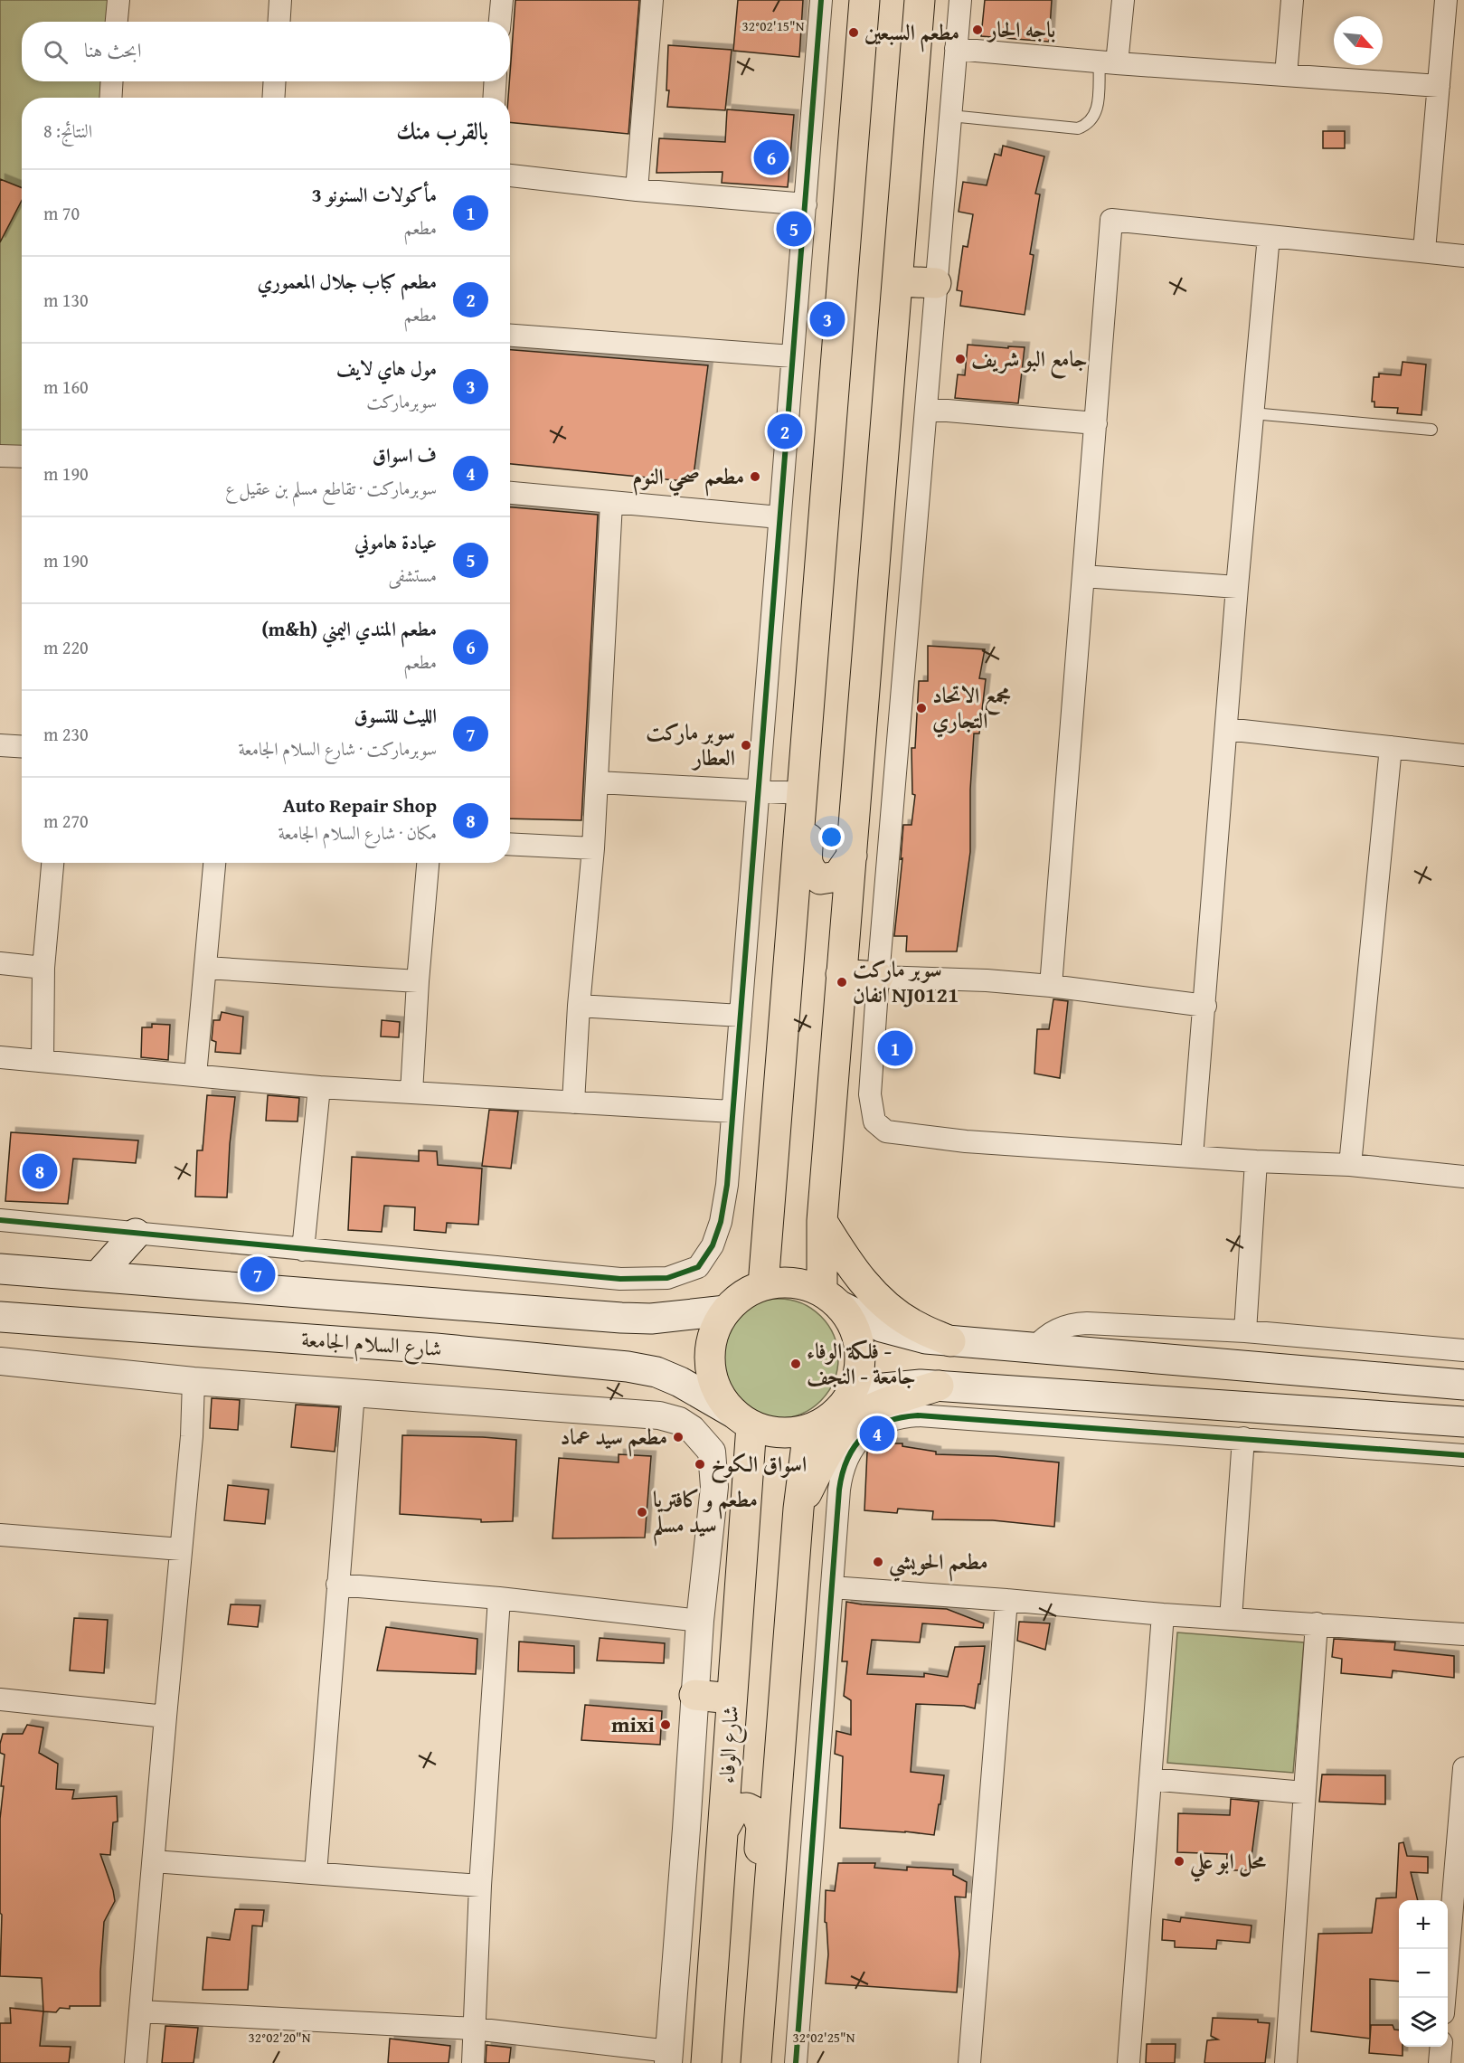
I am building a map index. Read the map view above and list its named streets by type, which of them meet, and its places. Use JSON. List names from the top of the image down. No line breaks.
{"streets":{"main road":["شارع السلام الجامعة","شارع الوفاء"]},"crossings":[["شارع السلام الجامعة","شارع الوفاء"]],"places":["باجه الحار","مطعم السبعين","جامع البو شريف","مطعم صحي النوم","مجمع الاتحاد التجاري","سوبر ماركت العطار","سوبر ماركت انفان NJ0121","فلكة الوفاء - جامعة - النجف","مطعم سيد عماد","اسواق الكوخ","مطعم و كافتريا سيد مسلم","مطعم الحويشي","mixi","محل ابو علي"],"north":"bottom right","page":{"search":"ابحث هنا","heading":["بالقرب منك","النتائج: 8"],"pins":["6","5","3","2","1","8","7","4"],"list":[{"mark":"1","name":"مأكولات السنونو 3","note":"مطعم","value":"70 m"},{"mark":"2","name":"مطعم كباب جلال المعموري","note":"مطعم","value":"130 m"},{"mark":"3","name":"مول هاي لايف","note":"سوبرماركت","value":"160 m"},{"mark":"4","name":"ف اسواق","note":"سوبرماركت · تقاطع مسلم بن عقيل ع","value":"190 m"},{"mark":"5","name":"عيادة هاموني","note":"مستشفى","value":"190 m"},{"mark":"6","name":"مطعم المندي اليمني (m&h)","note":"مطعم","value":"220 m"},{"mark":"7","name":"الليث للتسوق","note":"سوبرماركت · شارع السلام الجامعة","value":"230 m"},{"mark":"8","name":"Auto Repair Shop","note":"مكان · شارع السلام الجامعة","value":"270 m"}],"map_buttons":["+","−"]},"coordinates":["32°02'15\"N","32°02'20\"N","32°02'25\"N"]}
